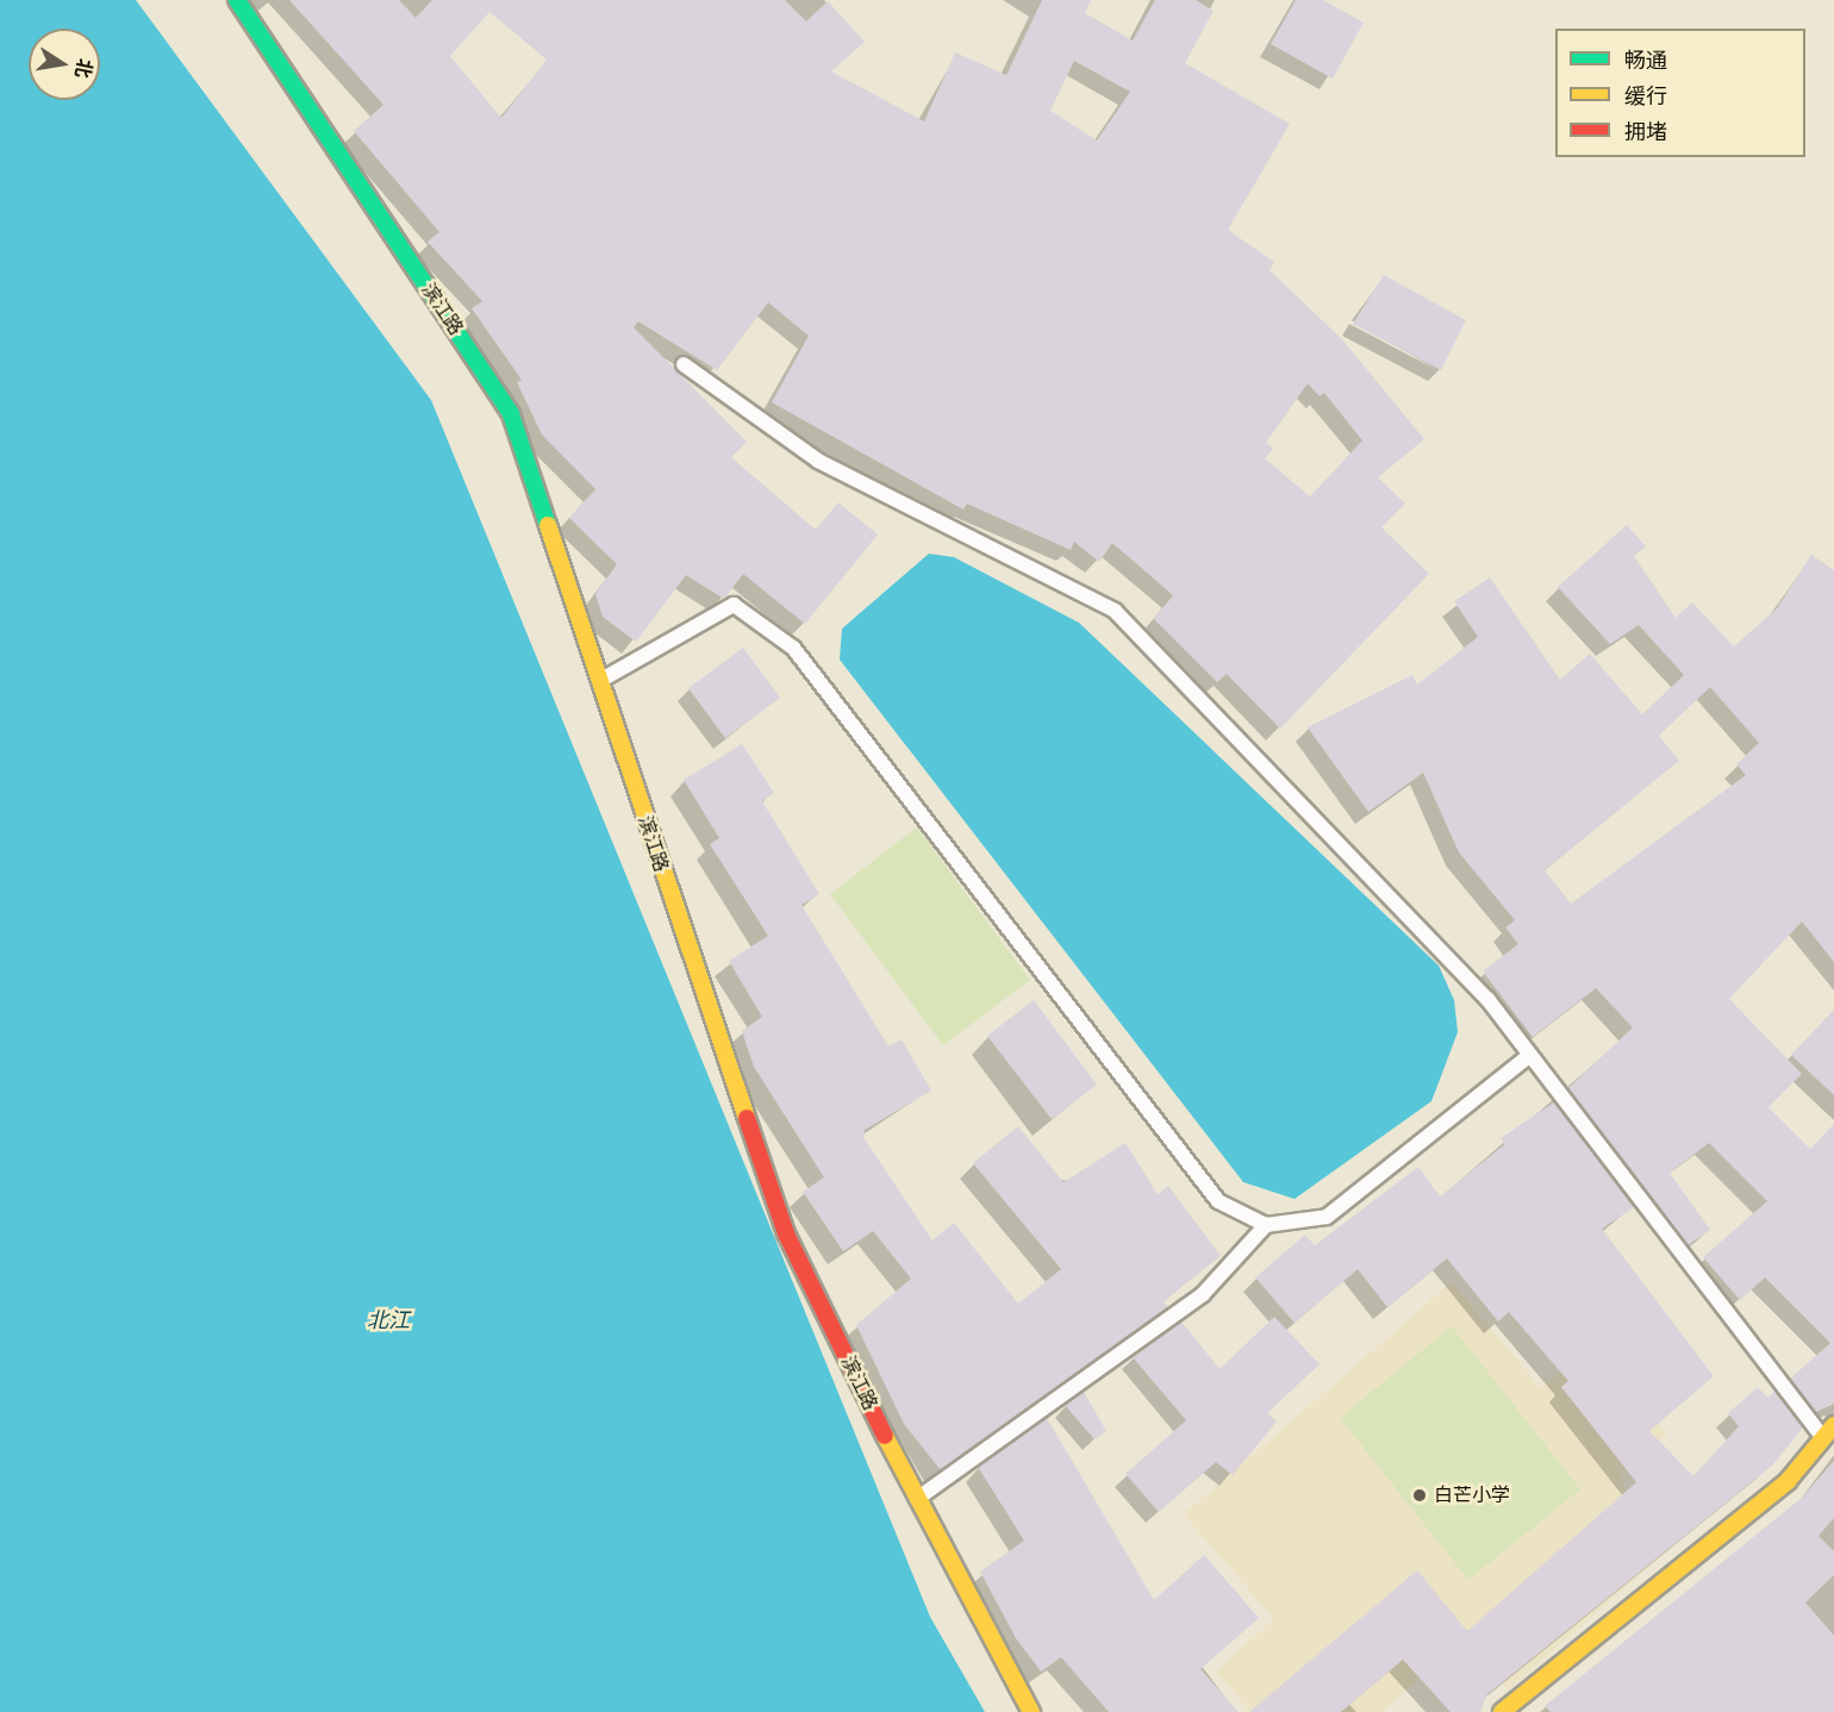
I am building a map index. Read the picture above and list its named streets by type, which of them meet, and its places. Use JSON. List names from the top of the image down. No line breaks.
{"streets":{"street":["滨江路"]},"water":["北江"],"places":["白芒小学"],"legend":["畅通","缓行","拥堵"],"north":"right"}
